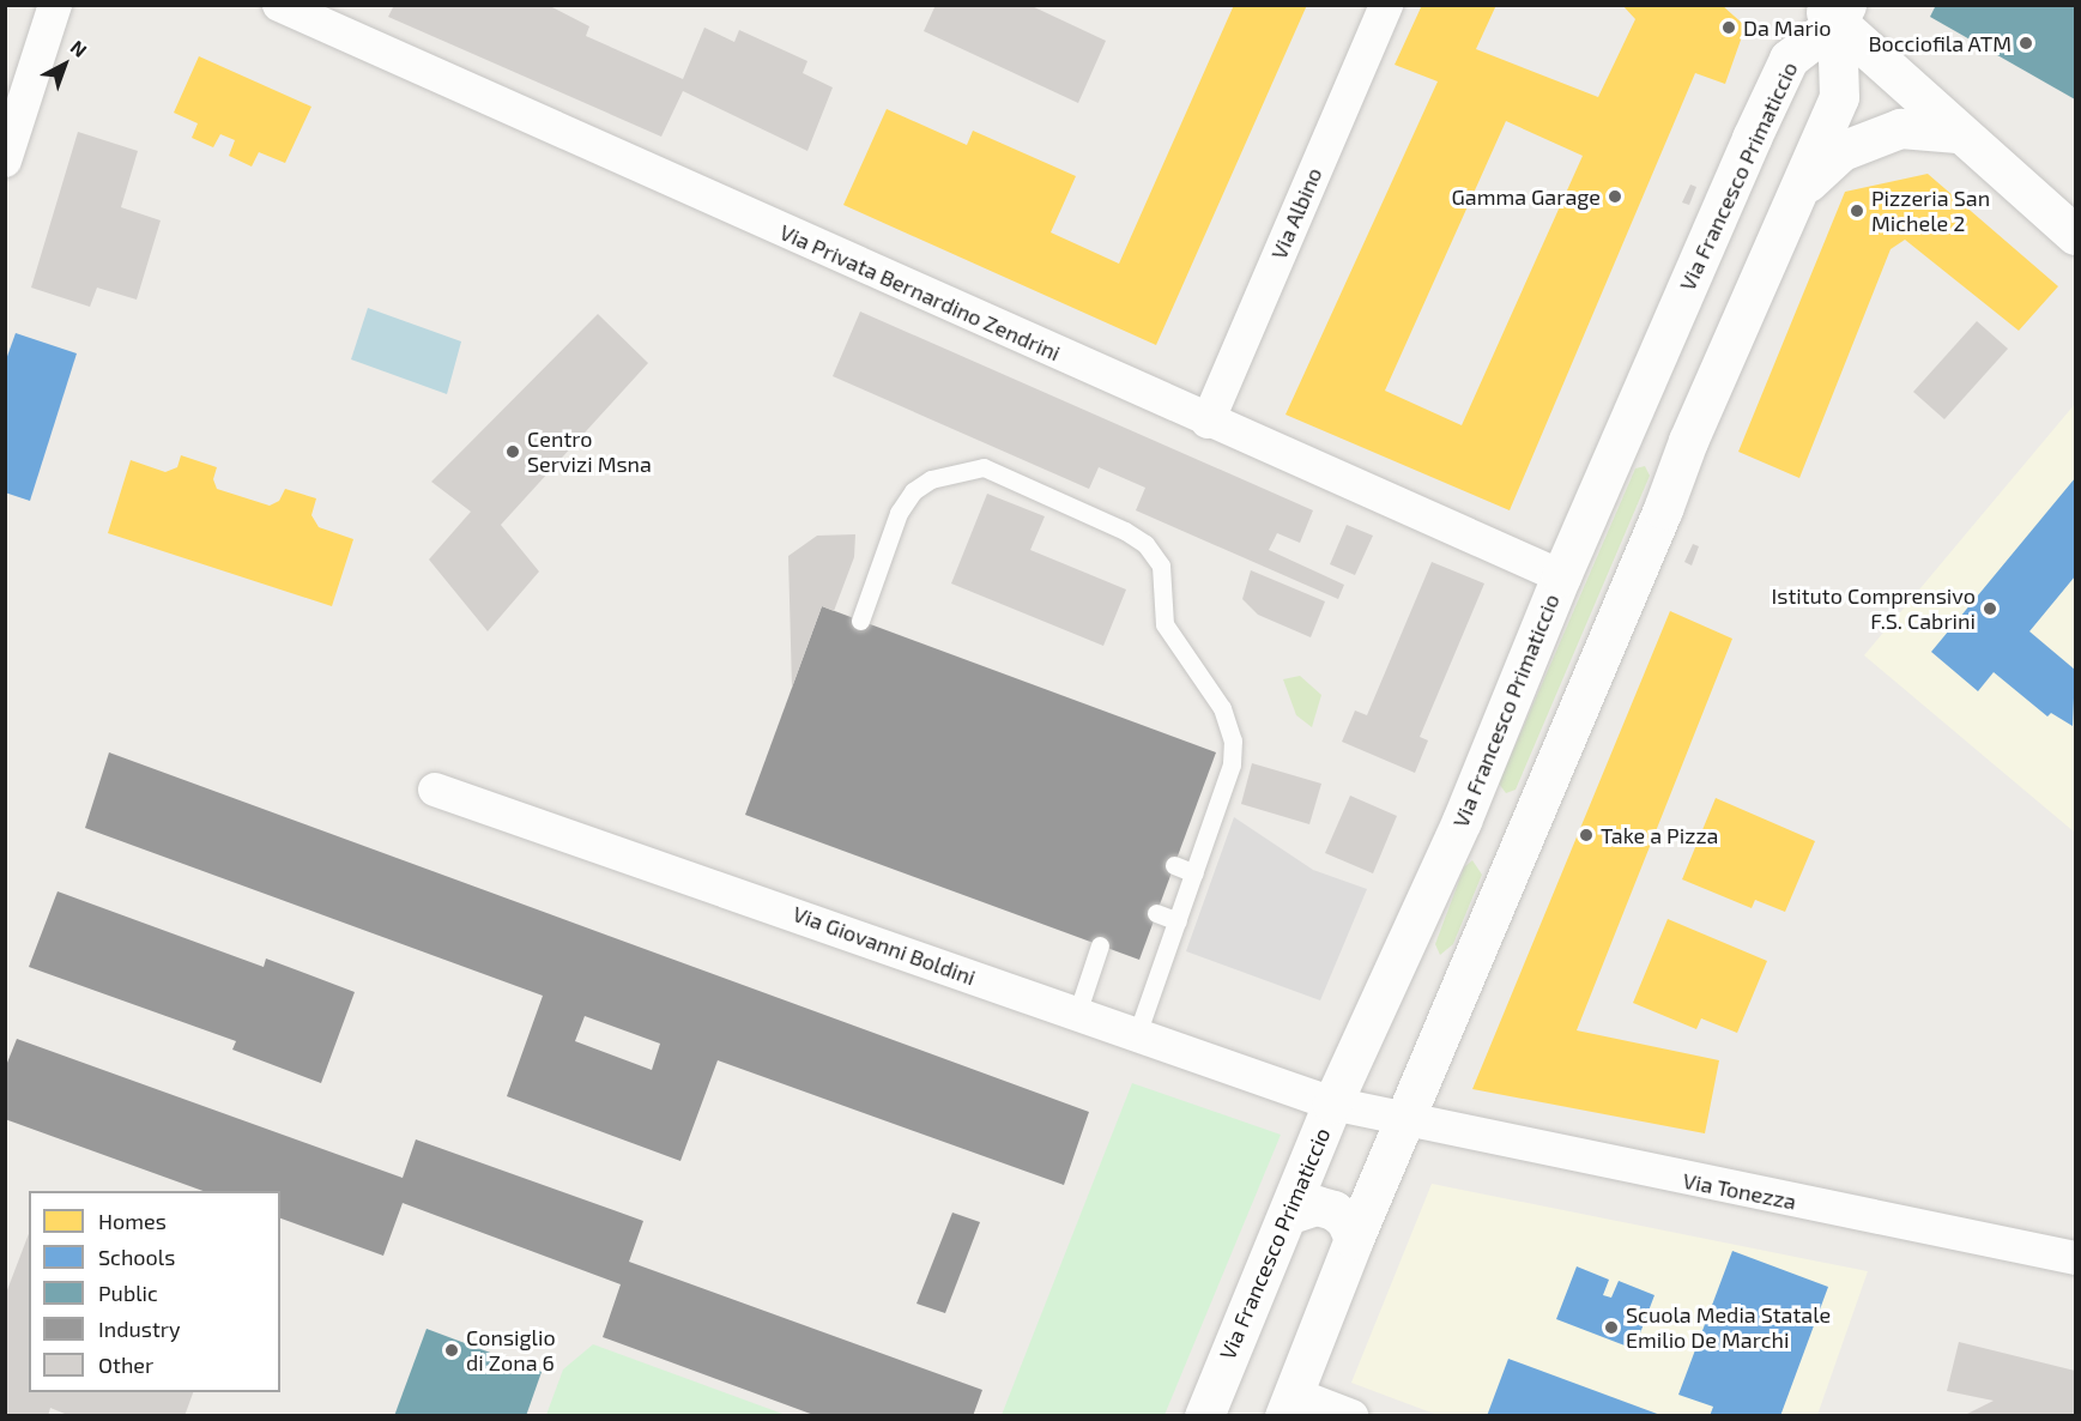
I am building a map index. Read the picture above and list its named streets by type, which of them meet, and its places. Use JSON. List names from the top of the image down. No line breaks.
{"streets":{"street":["Via Francesco Primaticcio","Via Albino","Via Privata Bernardino Zendrini","Via Giovanni Boldini","Via Tonezza"]},"crossings":[["Via Francesco Primaticcio","Via Privata Bernardino Zendrini"],["Via Francesco Primaticcio","Via Giovanni Boldini"],["Via Francesco Primaticcio","Via Tonezza"],["Via Albino","Via Privata Bernardino Zendrini"],["Via Giovanni Boldini","Via Tonezza"]],"places":["Da Mario","Bocciofila ATM","Gamma Garage","Pizzeria San Michele 2","Centro Servizi Msna","Istituto Comprensivo F.S. Cabrini","Take a Pizza","Scuola Media Statale Emilio De Marchi","Consiglio di Zona 6"],"legend":["Homes","Schools","Public","Industry","Other"],"north":"top right"}
